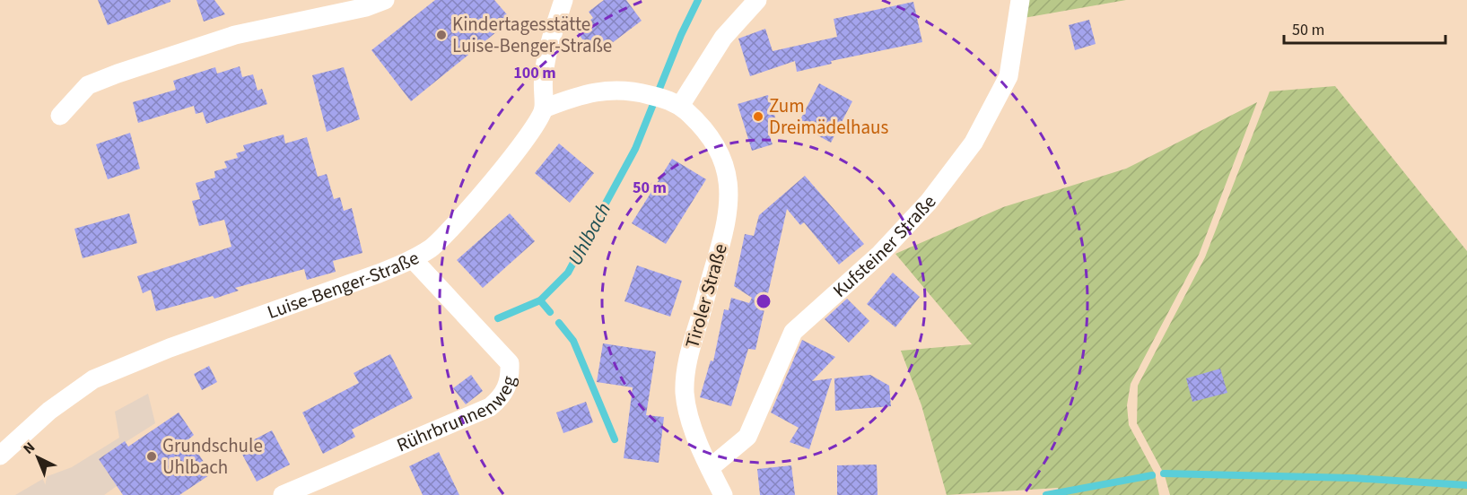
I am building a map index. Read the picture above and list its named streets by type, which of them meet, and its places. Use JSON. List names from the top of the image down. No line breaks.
{"streets":{"street":["Kufsteiner Straße","Luise-Benger-Straße","Tiroler Straße","Rührbrunnenweg"]},"crossings":[["Kufsteiner Straße","Tiroler Straße"],["Luise-Benger-Straße","Rührbrunnenweg"]],"water":["Uhlbach"],"places":["Kindertagesstätte Luise-Benger-Straße","Zum Dreimädelhaus","Grundschule Uhlbach"],"scale_bar":"50 m","north":"top left","rings":["100 m","50 m"]}
